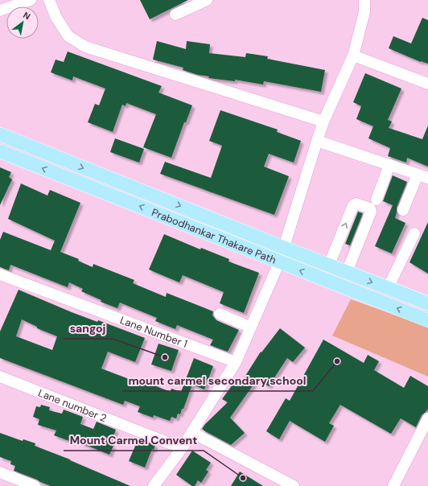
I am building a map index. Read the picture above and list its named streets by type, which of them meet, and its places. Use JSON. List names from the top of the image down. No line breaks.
{"streets":{"main road":["Prabodhankar Thakare Path"],"street":["Lane Number 1","Lane number 2"]},"places":["sangoj","mount carmel secondary school","Mount Carmel Convent"],"north":"top right"}
